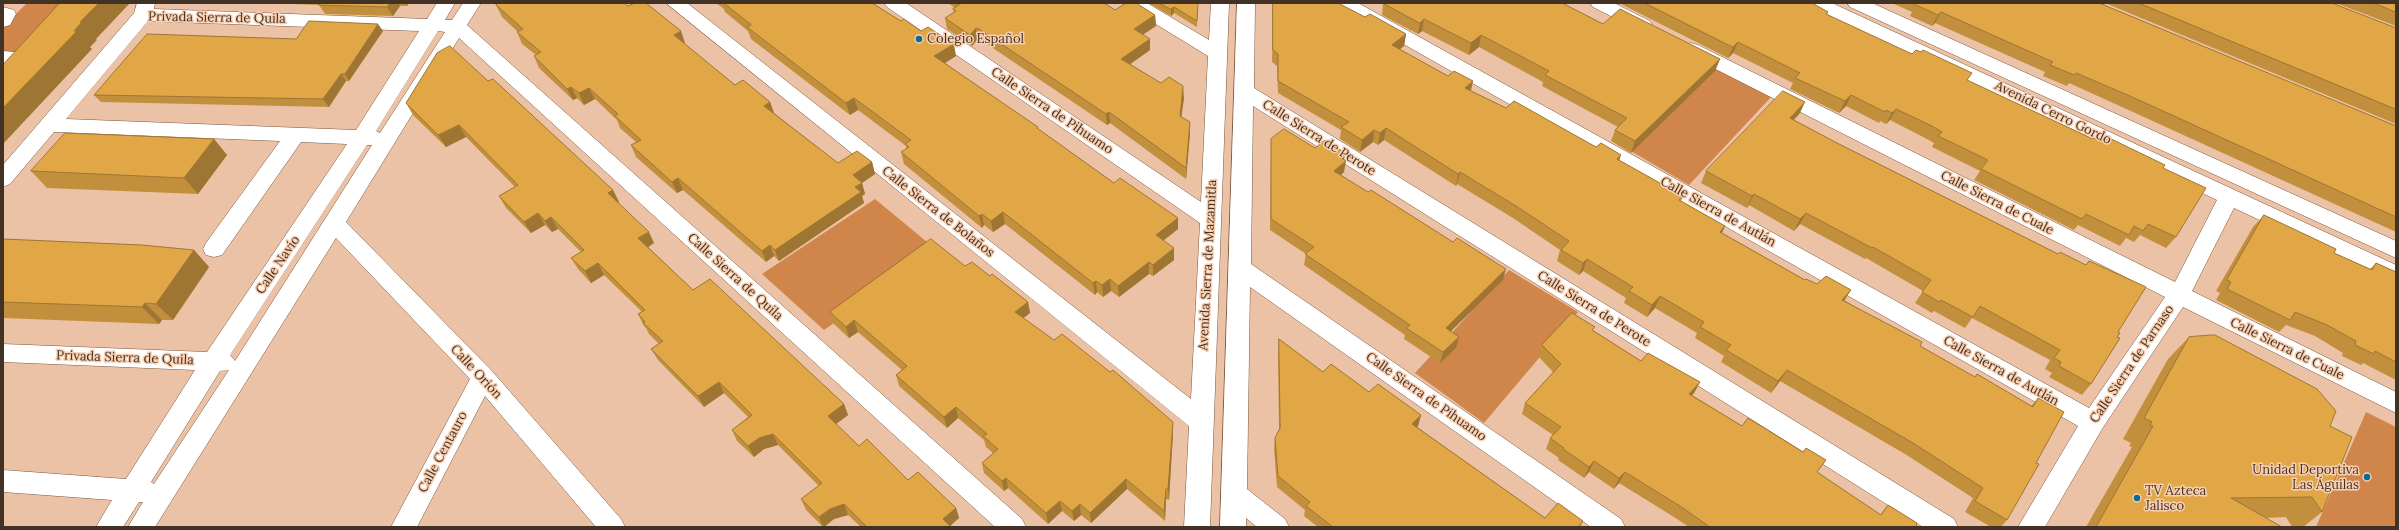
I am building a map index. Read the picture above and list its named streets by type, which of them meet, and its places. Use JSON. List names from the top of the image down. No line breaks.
{"streets":{"street":["Privada Sierra de Quila","Calle Sierra de Pihuamo","Avenida Cerro Gordo","Calle Sierra de Perote","Calle Sierra de Cuale","Calle Sierra de Bolaños","Calle Sierra de Autlán","Calle Navío","Avenida Sierra de Mazamitla","Calle Sierra de Quila","Calle Sierra de Parnaso","Calle Orión","Calle Centauro"]},"crossings":[["Privada Sierra de Quila","Calle Navío"],["Privada Sierra de Quila","Calle Sierra de Quila"],["Calle Sierra de Pihuamo","Avenida Sierra de Mazamitla"],["Avenida Cerro Gordo","Calle Sierra de Parnaso"],["Calle Sierra de Cuale","Calle Sierra de Parnaso"],["Calle Sierra de Bolaños","Avenida Sierra de Mazamitla"],["Calle Sierra de Autlán","Calle Sierra de Parnaso"],["Calle Navío","Calle Sierra de Quila"],["Calle Navío","Calle Orión"],["Calle Orión","Calle Centauro"]],"places":["Colegio Español","Unidad Deportiva Las Águilas","TV Azteca Jalisco"]}
